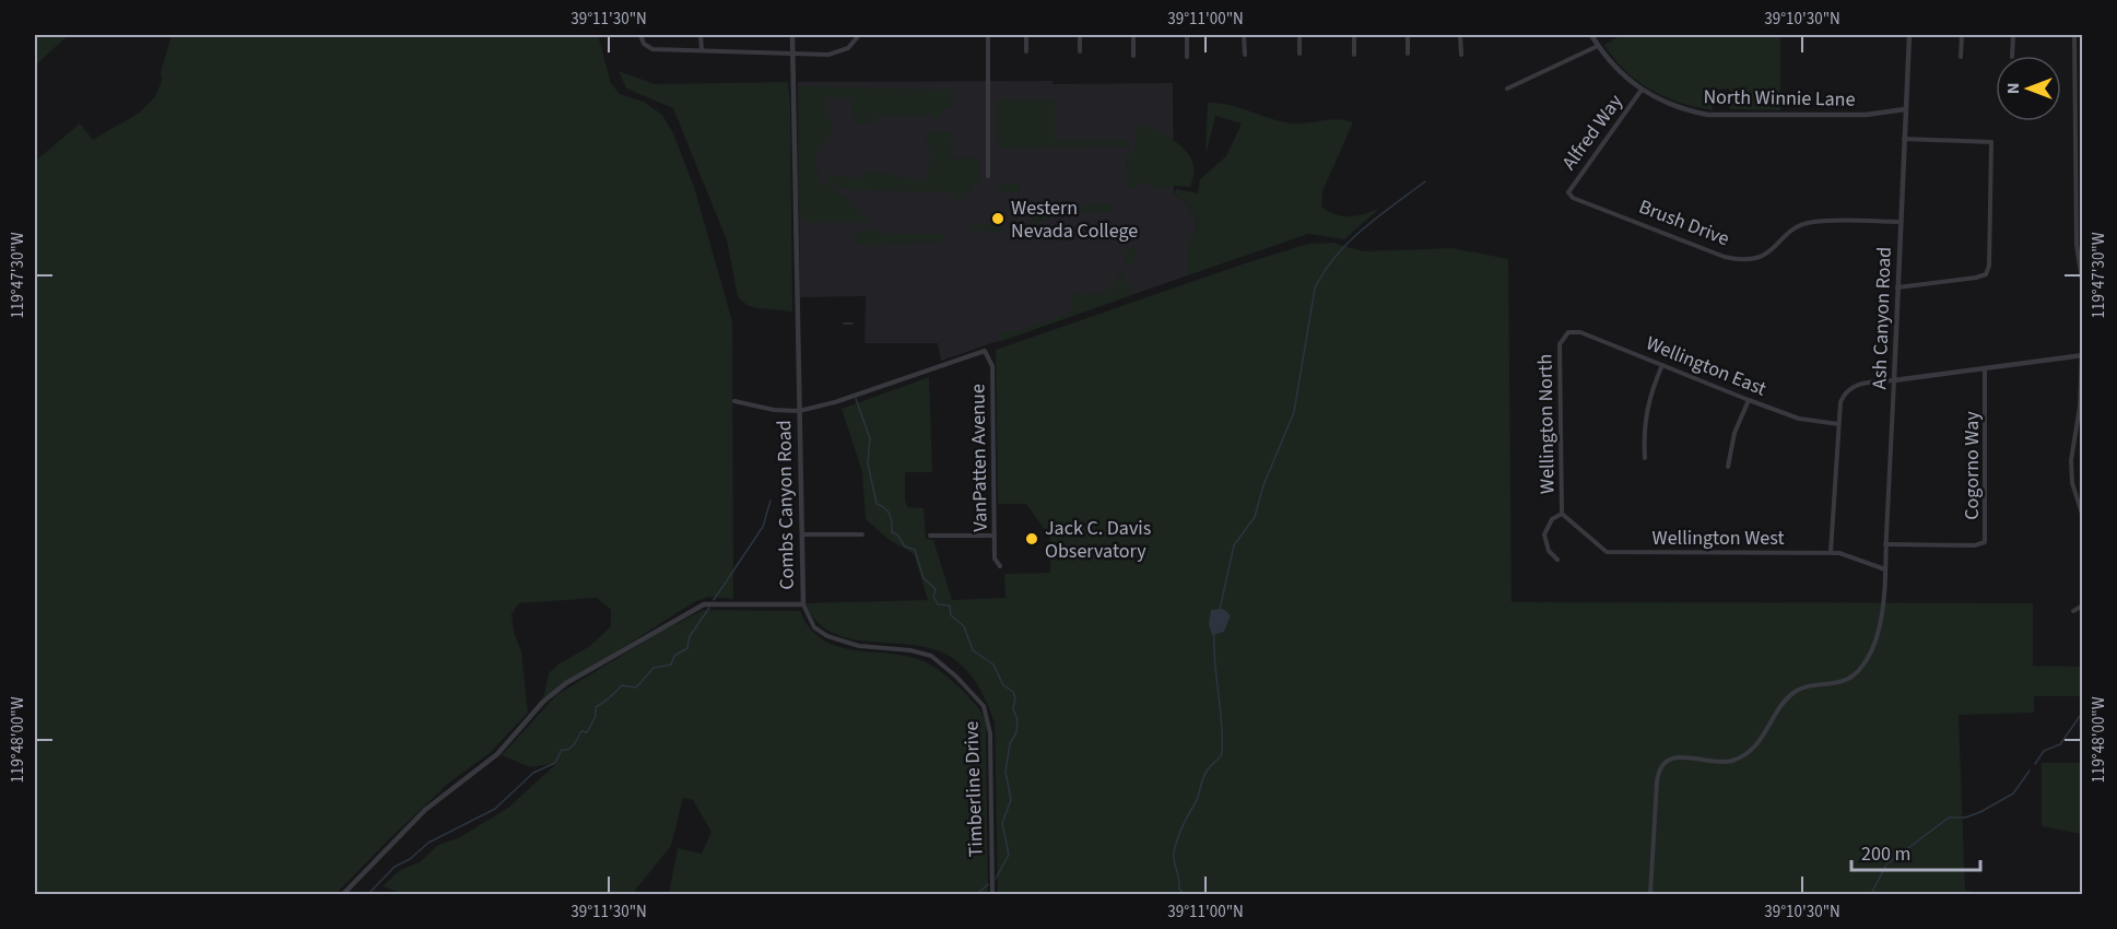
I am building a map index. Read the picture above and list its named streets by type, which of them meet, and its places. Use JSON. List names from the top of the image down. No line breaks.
{"streets":{"street":["North Winnie Lane","Alfred Way","Brush Drive","Ash Canyon Road","Wellington East","Wellington North","VanPatten Avenue","Cogorno Way","Combs Canyon Road","Wellington West","Timberline Drive"]},"crossings":[["North Winnie Lane","Alfred Way"],["North Winnie Lane","Ash Canyon Road"],["Alfred Way","Brush Drive"],["Brush Drive","Ash Canyon Road"],["Ash Canyon Road","Cogorno Way"],["Ash Canyon Road","Wellington West"],["Wellington East","Wellington North"],["Wellington North","Wellington West"],["VanPatten Avenue","Combs Canyon Road"],["Combs Canyon Road","Timberline Drive"]],"places":["Western Nevada College","Jack C. Davis Observatory"],"scale_bar":"200 m","north":"left","coordinates":["39°11'30\"N","39°11'00\"N","39°10'30\"N","119°47'30\"W","119°48'00\"W"]}
